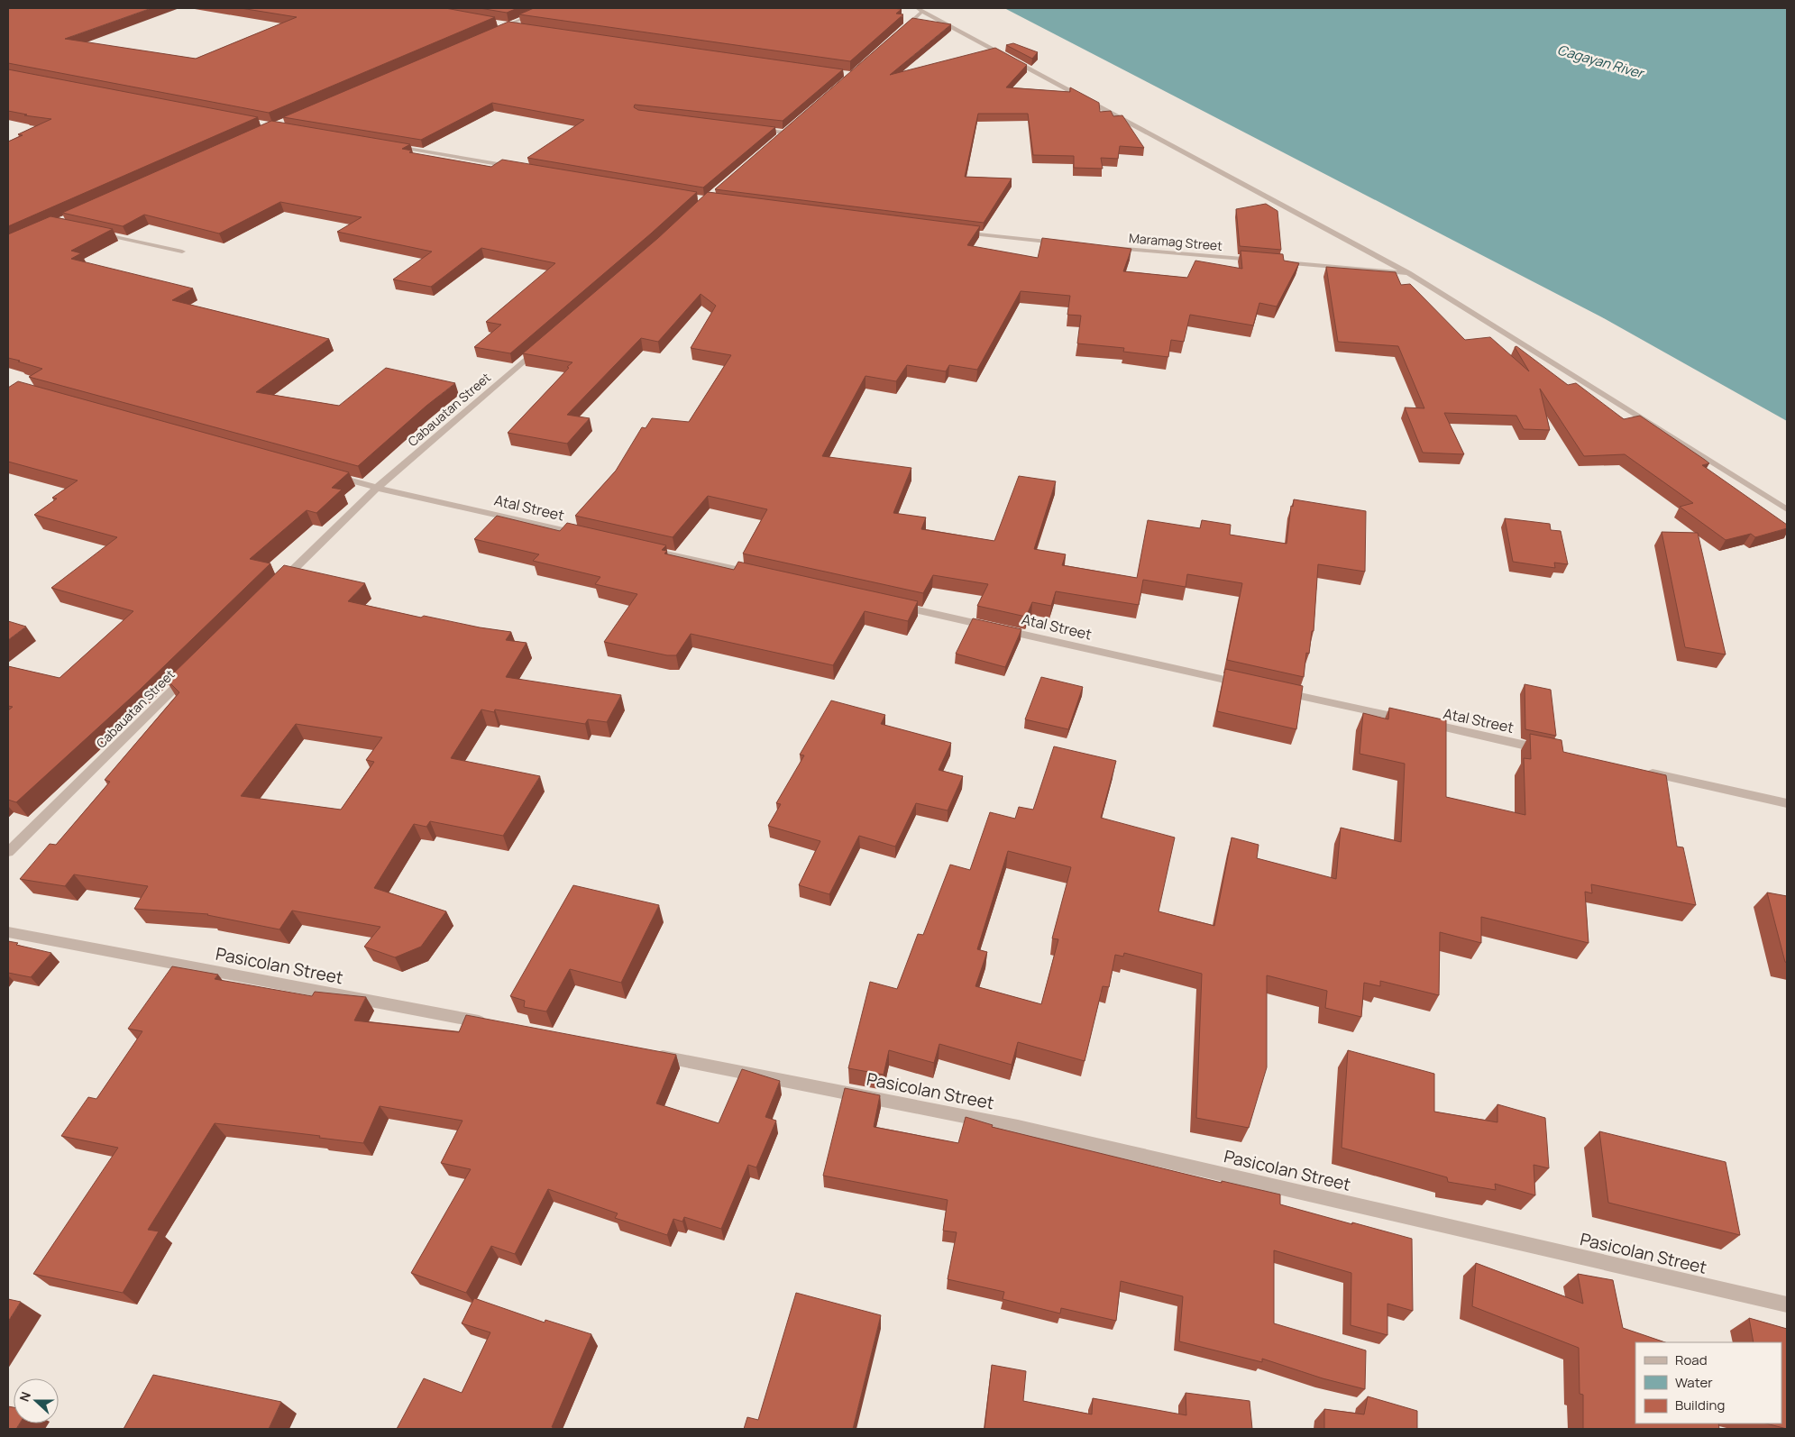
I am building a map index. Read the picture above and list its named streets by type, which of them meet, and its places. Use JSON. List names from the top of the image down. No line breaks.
{"streets":{"street":["Maramag Street","Cabauatan Street","Atal Street","Pasicolan Street"]},"crossings":[["Cabauatan Street","Atal Street"]],"water":["Cagayan River"],"legend":["Road","Water","Building"],"north":"left"}
